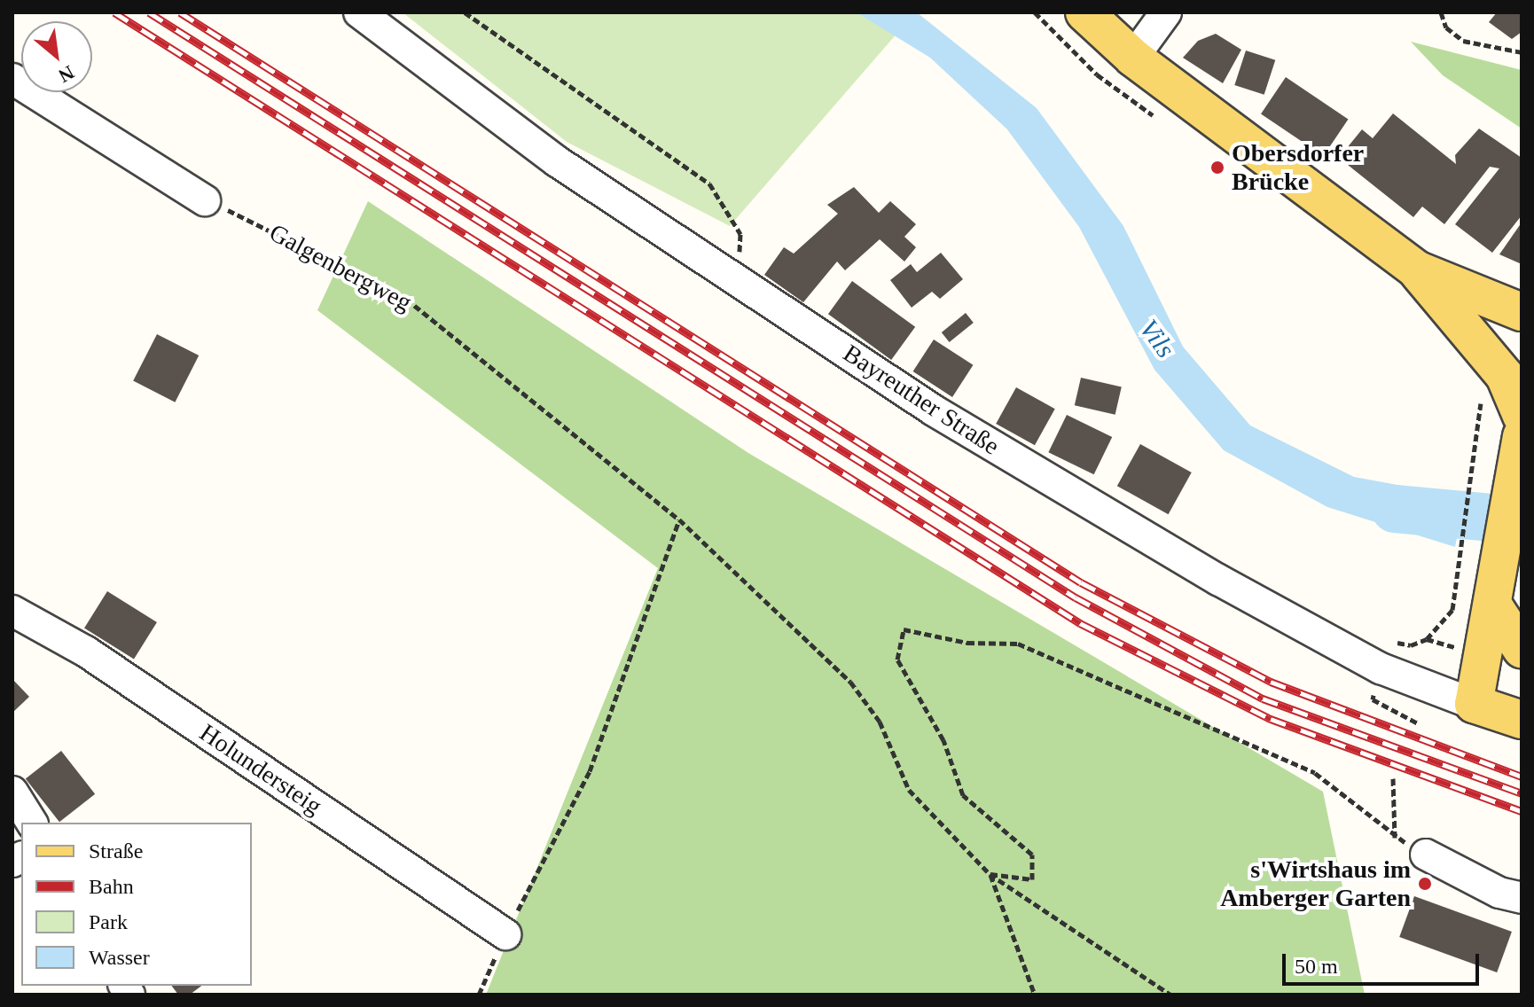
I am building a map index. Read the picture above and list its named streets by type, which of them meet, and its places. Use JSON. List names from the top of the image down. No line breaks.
{"streets":{"main road":["Bayreuther Straße"],"street":["Holundersteig"],"path":["Galgenbergweg"]},"water":["Vils"],"places":["Obersdorfer Brücke","s'Wirtshaus im Amberger Garten"],"legend":["Straße","Bahn","Park","Wasser"],"scale_bar":"50 m","north":"bottom right"}
